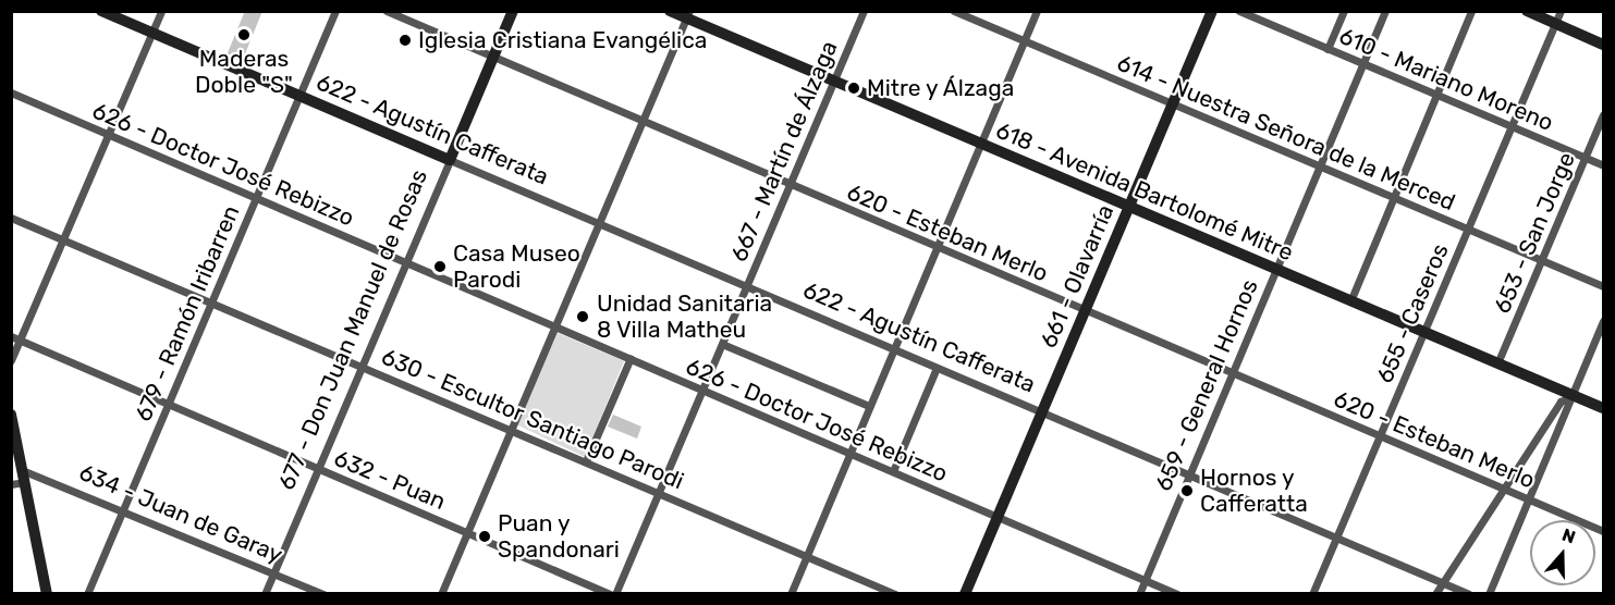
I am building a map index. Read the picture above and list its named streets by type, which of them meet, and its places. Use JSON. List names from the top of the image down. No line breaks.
{"streets":{"main road":["622 - Agustín Cafferata","618 - Avenida Bartolomé Mitre","661 - Olavarría","677 - Don Juan Manuel de Rosas"],"street":["610 - Mariano Moreno","614 - Nuestra Señora de la Merced","667 - Martín de Álzaga","626 - Doctor José Rebizzo","620 - Esteban Merlo","653 - San Jorge","679 - Ramón Iribarren","655 - Caseros","659 - General Hornos","630 - Escultor Santiago Parodi","632 - Puan","634 - Juan de Garay"]},"crossings":[["610 - Mariano Moreno","653 - San Jorge"],["610 - Mariano Moreno","655 - Caseros"],["610 - Mariano Moreno","659 - General Hornos"],["622 - Agustín Cafferata","667 - Martín de Álzaga"],["622 - Agustín Cafferata","661 - Olavarría"],["622 - Agustín Cafferata","679 - Ramón Iribarren"],["622 - Agustín Cafferata","655 - Caseros"],["622 - Agustín Cafferata","677 - Don Juan Manuel de Rosas"],["622 - Agustín Cafferata","659 - General Hornos"],["614 - Nuestra Señora de la Merced","653 - San Jorge"],["614 - Nuestra Señora de la Merced","661 - Olavarría"],["614 - Nuestra Señora de la Merced","655 - Caseros"],["614 - Nuestra Señora de la Merced","659 - General Hornos"],["667 - Martín de Álzaga","626 - Doctor José Rebizzo"],["667 - Martín de Álzaga","618 - Avenida Bartolomé Mitre"],["667 - Martín de Álzaga","620 - Esteban Merlo"],["667 - Martín de Álzaga","630 - Escultor Santiago Parodi"],["626 - Doctor José Rebizzo","661 - Olavarría"],["626 - Doctor José Rebizzo","679 - Ramón Iribarren"],["626 - Doctor José Rebizzo","677 - Don Juan Manuel de Rosas"],["626 - Doctor José Rebizzo","659 - General Hornos"],["618 - Avenida Bartolomé Mitre","653 - San Jorge"],["618 - Avenida Bartolomé Mitre","661 - Olavarría"],["618 - Avenida Bartolomé Mitre","655 - Caseros"],["618 - Avenida Bartolomé Mitre","659 - General Hornos"],["620 - Esteban Merlo","661 - Olavarría"],["620 - Esteban Merlo","655 - Caseros"],["620 - Esteban Merlo","677 - Don Juan Manuel de Rosas"],["620 - Esteban Merlo","659 - General Hornos"],["679 - Ramón Iribarren","630 - Escultor Santiago Parodi"],["679 - Ramón Iribarren","632 - Puan"],["679 - Ramón Iribarren","634 - Juan de Garay"],["677 - Don Juan Manuel de Rosas","630 - Escultor Santiago Parodi"],["677 - Don Juan Manuel de Rosas","632 - Puan"],["677 - Don Juan Manuel de Rosas","634 - Juan de Garay"]],"places":["Maderas Doble \"S\"","Iglesia Cristiana Evangélica","Mitre y Álzaga","Casa Museo Parodi","Unidad Sanitaria 8 Villa Matheu","Hornos y Cafferatta","Puan y Spandonari"],"north":"top"}
